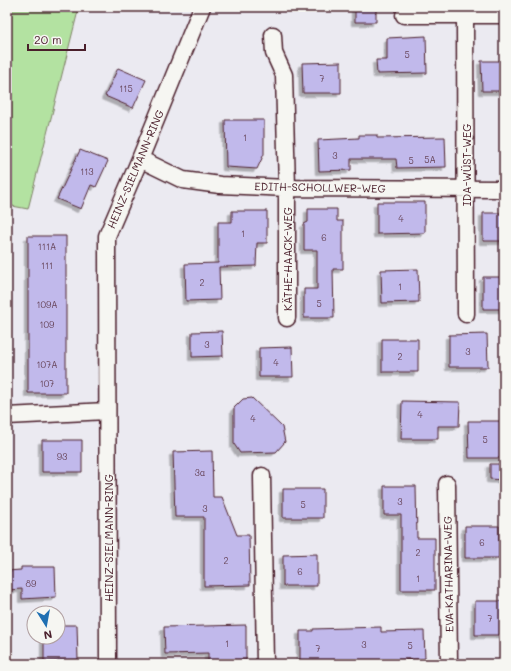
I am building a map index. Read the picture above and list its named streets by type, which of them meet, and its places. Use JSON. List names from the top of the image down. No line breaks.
{"streets":{"street":["IDA-WÜST-WEG","HEINZ-SIELMANN-RING","EDITH-SCHOLLWER-WEG","KÄTHE-HAACK-WEG","EVA-KATHARINA-WEG"]},"crossings":[["IDA-WÜST-WEG","EDITH-SCHOLLWER-WEG"],["HEINZ-SIELMANN-RING","EDITH-SCHOLLWER-WEG"],["EDITH-SCHOLLWER-WEG","KÄTHE-HAACK-WEG"]],"house_numbers":["5","7","115","1","3","5A","5","113","4","1","6","111A","111","2","1","5","109A","109","3","3","2","4","107A","107","4","4","5","93","3a","3","5","3","6","2","2","6","1","89","7","1","3","5","7"],"scale_bar":"20 m","north":"bottom"}
